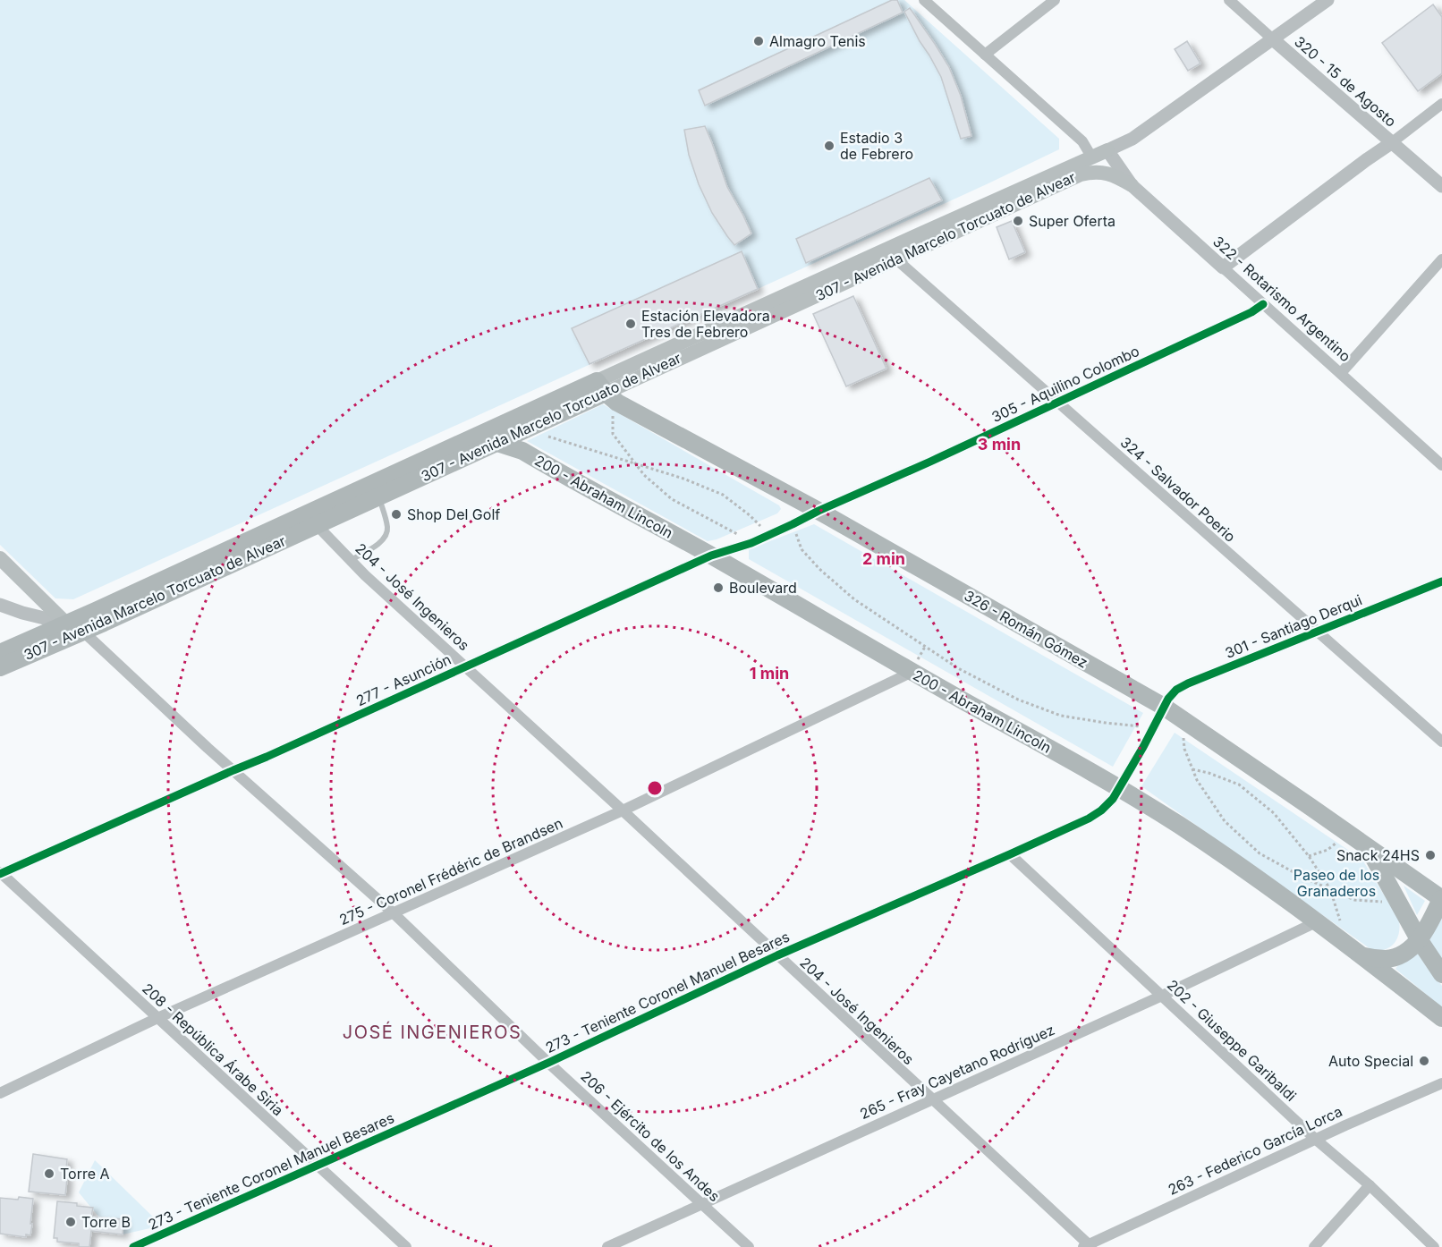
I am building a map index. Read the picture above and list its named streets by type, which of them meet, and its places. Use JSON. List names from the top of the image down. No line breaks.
{"streets":{"main road":["307 - Avenida Marcelo Torcuato de Alvear","200 - Abraham Lincoln","326 - Román Gómez"],"street":["320 - 15 de Agosto","322 - Rotarismo Argentino","305 - Aquilino Colombo","324 - Salvador Poerio","204 - José Ingenieros","301 - Santiago Derqui","277 - Asunción","275 - Coronel Frédéric de Brandsen","273 - Teniente Coronel Manuel Besares","202 - Giuseppe Garibaldi","208 - República Árabe Siria","265 - Fray Cayetano Rodríguez","206 - Ejército de los Andes","263 - Federico García Lorca"]},"crossings":[["307 - Avenida Marcelo Torcuato de Alvear","322 - Rotarismo Argentino"],["307 - Avenida Marcelo Torcuato de Alvear","324 - Salvador Poerio"],["307 - Avenida Marcelo Torcuato de Alvear","200 - Abraham Lincoln"],["307 - Avenida Marcelo Torcuato de Alvear","204 - José Ingenieros"],["307 - Avenida Marcelo Torcuato de Alvear","326 - Román Gómez"],["307 - Avenida Marcelo Torcuato de Alvear","206 - Ejército de los Andes"],["322 - Rotarismo Argentino","305 - Aquilino Colombo"],["305 - Aquilino Colombo","324 - Salvador Poerio"],["305 - Aquilino Colombo","326 - Román Gómez"],["305 - Aquilino Colombo","277 - Asunción"],["324 - Salvador Poerio","301 - Santiago Derqui"],["200 - Abraham Lincoln","277 - Asunción"],["200 - Abraham Lincoln","275 - Coronel Frédéric de Brandsen"],["200 - Abraham Lincoln","273 - Teniente Coronel Manuel Besares"],["200 - Abraham Lincoln","265 - Fray Cayetano Rodríguez"],["204 - José Ingenieros","277 - Asunción"],["204 - José Ingenieros","275 - Coronel Frédéric de Brandsen"],["204 - José Ingenieros","273 - Teniente Coronel Manuel Besares"],["204 - José Ingenieros","265 - Fray Cayetano Rodríguez"],["204 - José Ingenieros","263 - Federico García Lorca"],["301 - Santiago Derqui","326 - Román Gómez"],["301 - Santiago Derqui","273 - Teniente Coronel Manuel Besares"],["326 - Román Gómez","277 - Asunción"],["326 - Román Gómez","273 - Teniente Coronel Manuel Besares"],["277 - Asunción","208 - República Árabe Siria"],["277 - Asunción","206 - Ejército de los Andes"],["275 - Coronel Frédéric de Brandsen","208 - República Árabe Siria"],["275 - Coronel Frédéric de Brandsen","206 - Ejército de los Andes"],["273 - Teniente Coronel Manuel Besares","202 - Giuseppe Garibaldi"],["273 - Teniente Coronel Manuel Besares","208 - República Árabe Siria"],["273 - Teniente Coronel Manuel Besares","206 - Ejército de los Andes"],["202 - Giuseppe Garibaldi","265 - Fray Cayetano Rodríguez"],["202 - Giuseppe Garibaldi","263 - Federico García Lorca"],["265 - Fray Cayetano Rodríguez","206 - Ejército de los Andes"]],"districts":["JOSÉ INGENIEROS"],"parks":["Paseo de los Granaderos"],"places":["Almagro Tenis","Estadio 3 de Febrero","Super Oferta","Estación Elevadora Tres de Febrero","Shop Del Golf","Boulevard","Snack 24HS","Auto Special","Torre A","Torre B"],"rings":["3 min","2 min","1 min"]}
